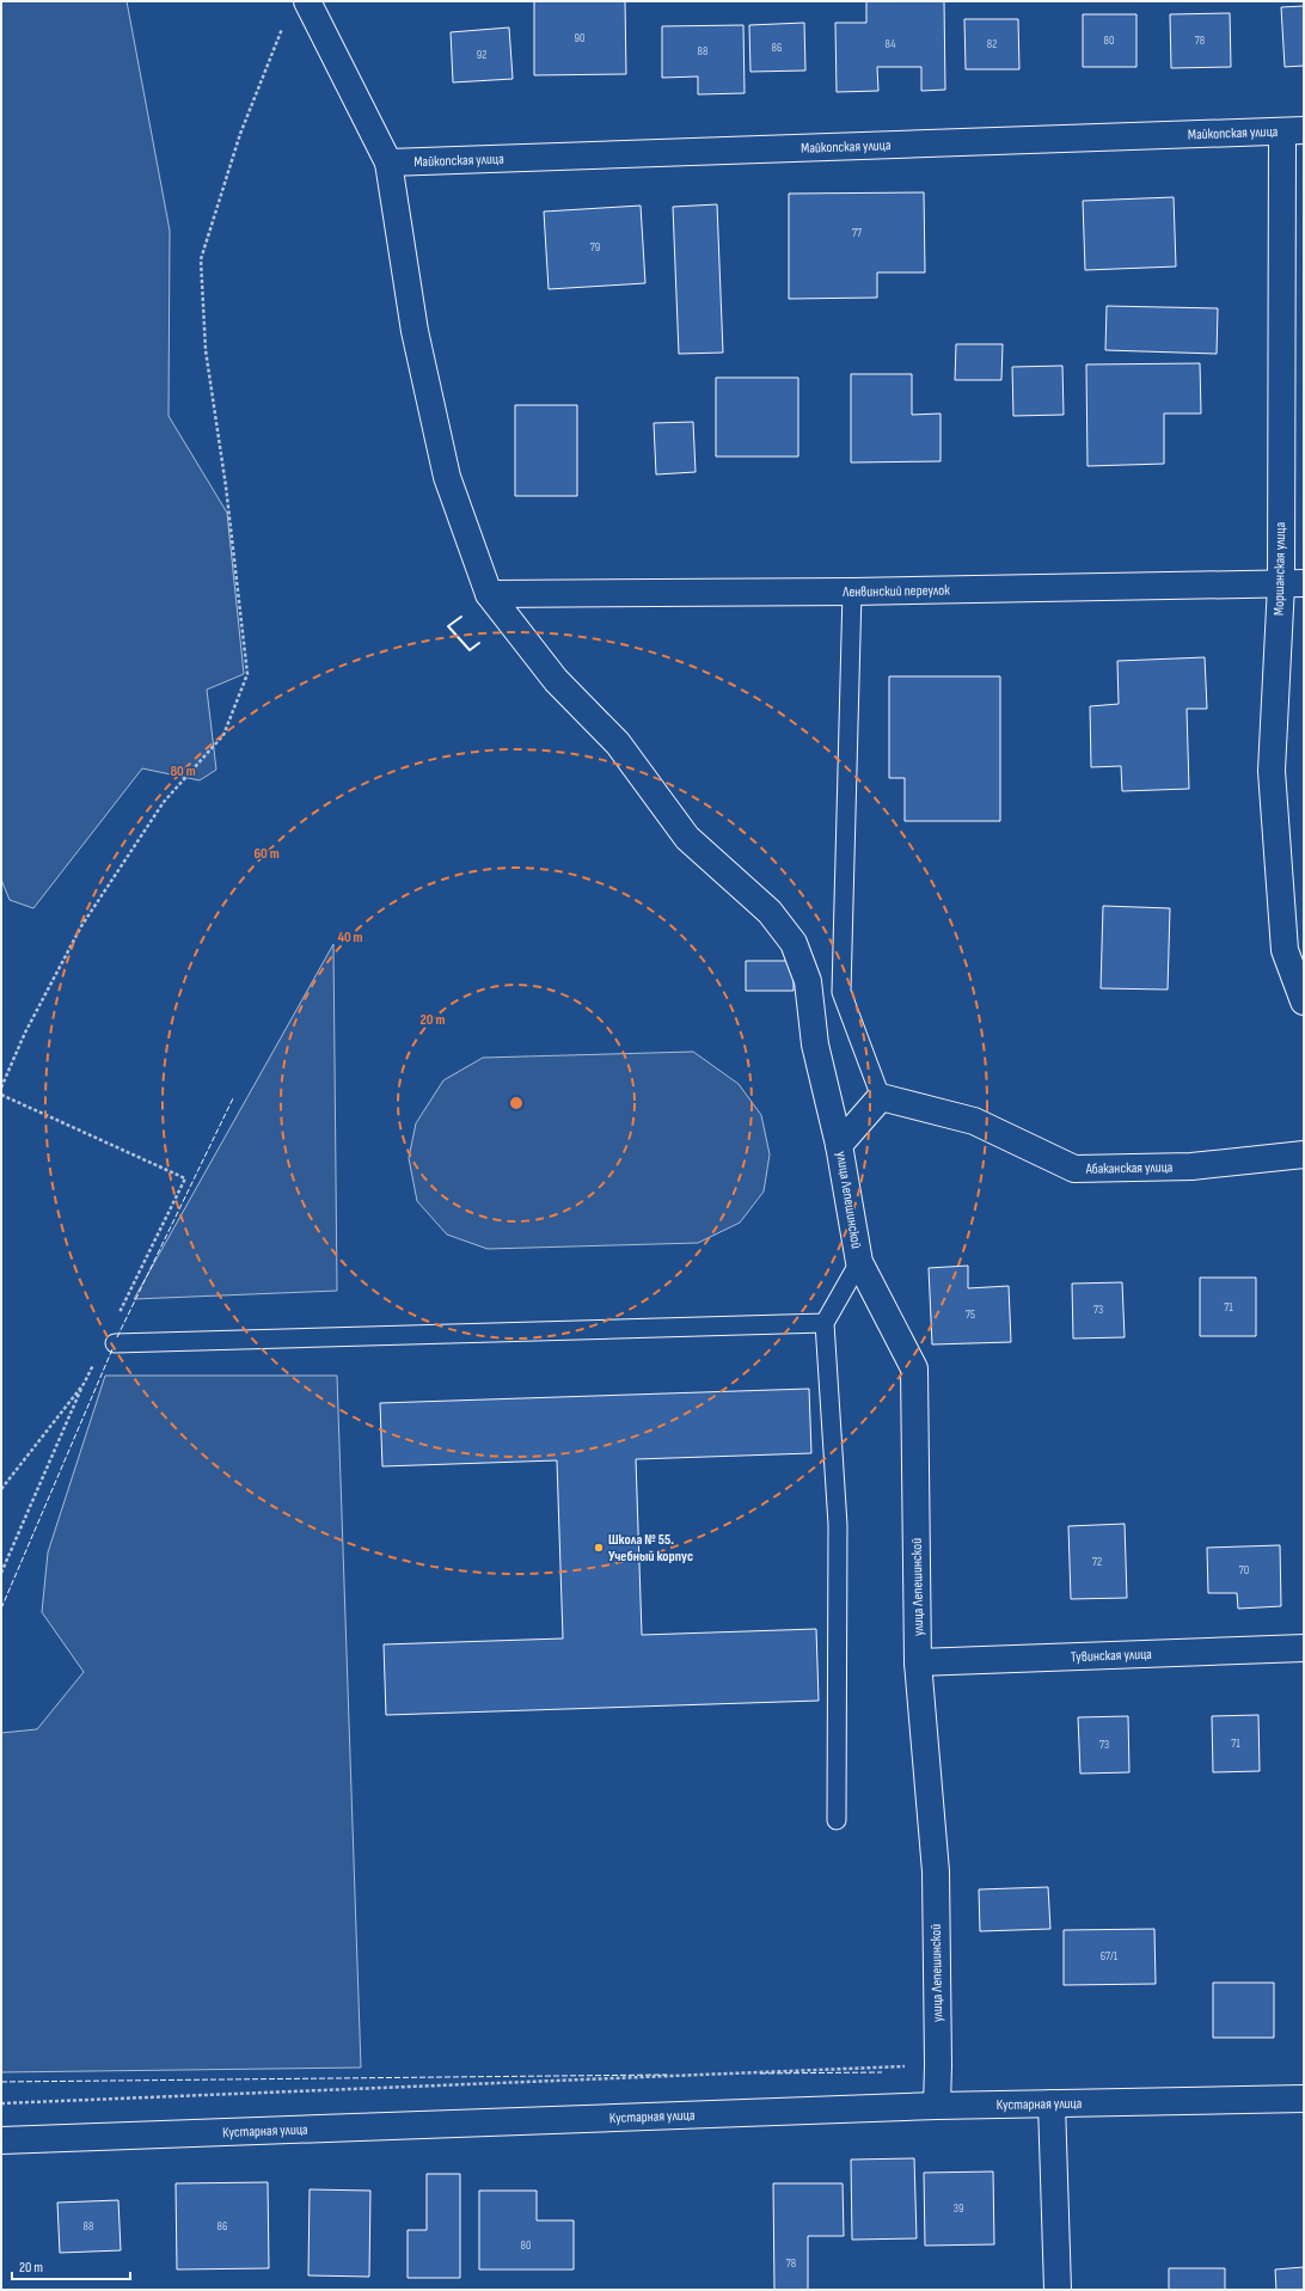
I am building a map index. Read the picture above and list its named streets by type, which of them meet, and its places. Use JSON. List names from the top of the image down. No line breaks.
{"streets":{"street":["Майкопская улица","Моршанская улица","Ленвинский переулок","Абаканская улица","улица Лепешинской","Тувинская улица","Кустарная улица"]},"crossings":[["Майкопская улица","Моршанская улица"],["Моршанская улица","Ленвинский переулок"],["Абаканская улица","улица Лепешинской"],["улица Лепешинской","Тувинская улица"],["улица Лепешинской","Кустарная улица"]],"places":["Школа № 55. Учебный корпус"],"house_numbers":["90","80","78","84","82","86","88","92","77","79","71","73","75","72","70","71","73","67/1","39","88","86","80","78"],"scale_bar":"20 m","rings":["80 m","60 m","40 m","20 m"]}
